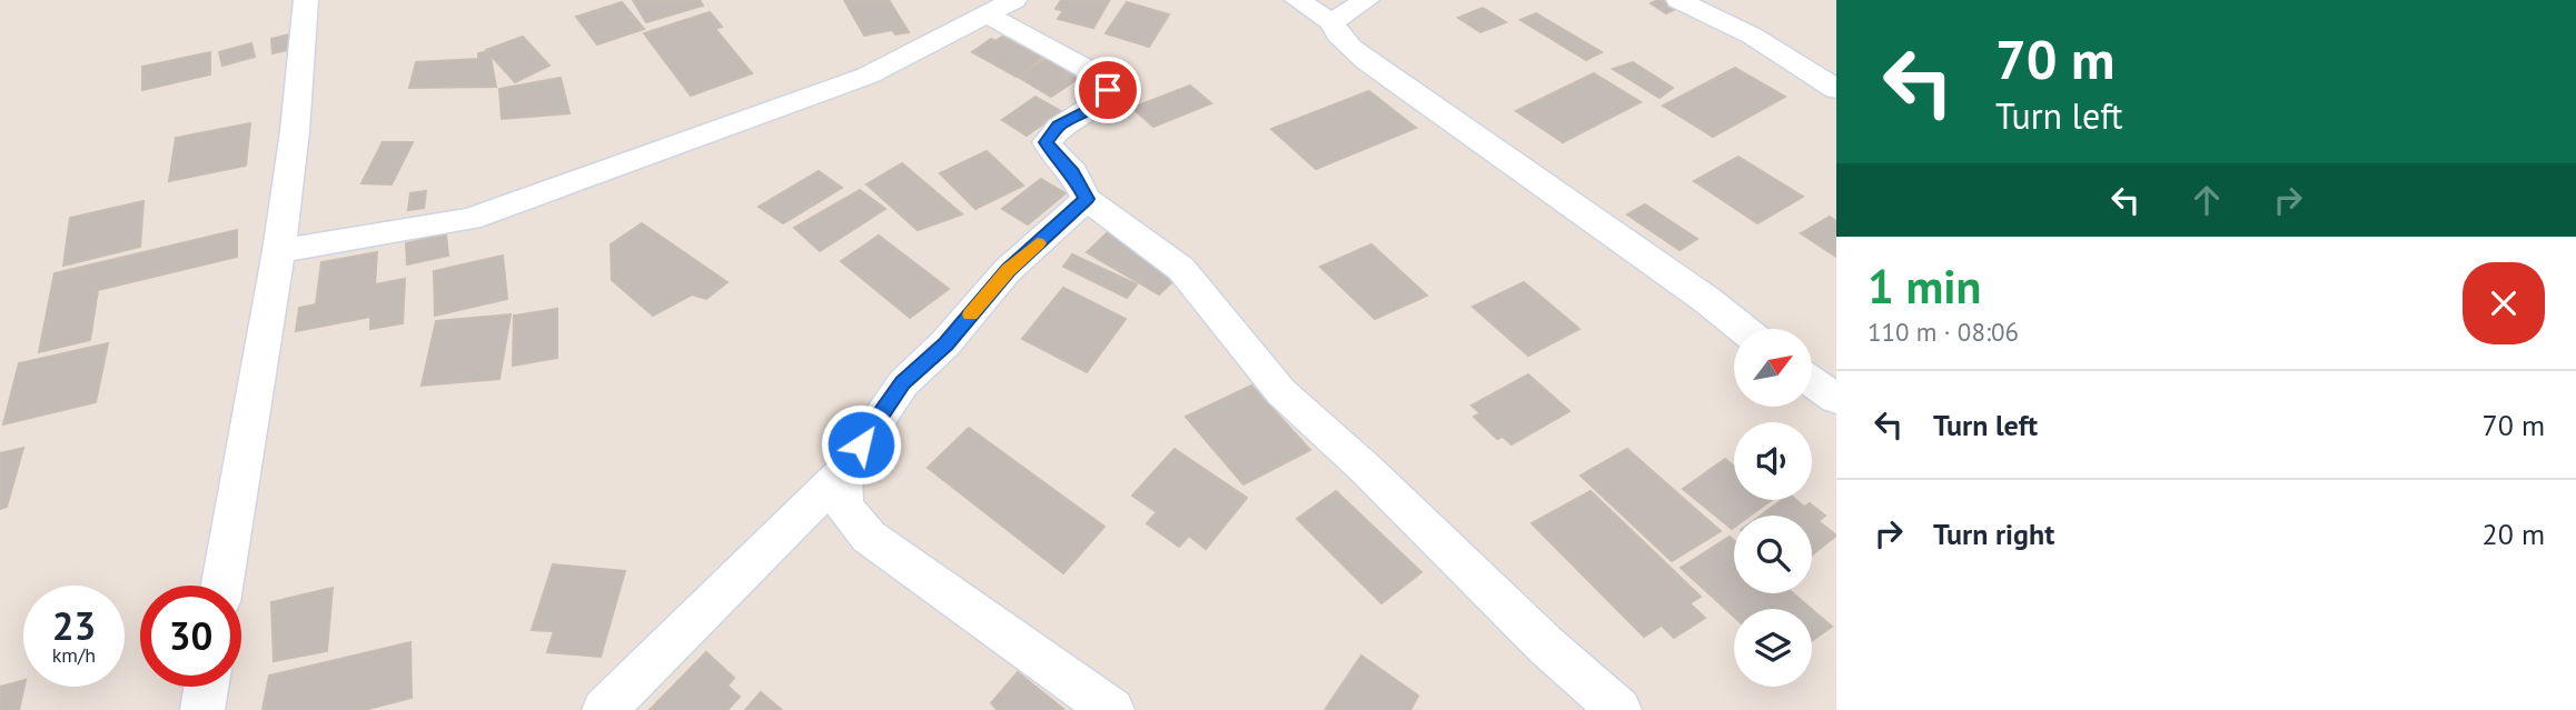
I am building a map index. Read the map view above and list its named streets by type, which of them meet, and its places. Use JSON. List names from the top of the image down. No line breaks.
{"north":"top right","page":{"turn":["70 m","Turn left"],"heading":["1 min","110 m · 08:06"],"list":[{"name":"Turn left","value":"70 m"},{"name":"Turn right","value":"20 m"}],"speed":"23 km/h","limit":"30"}}
